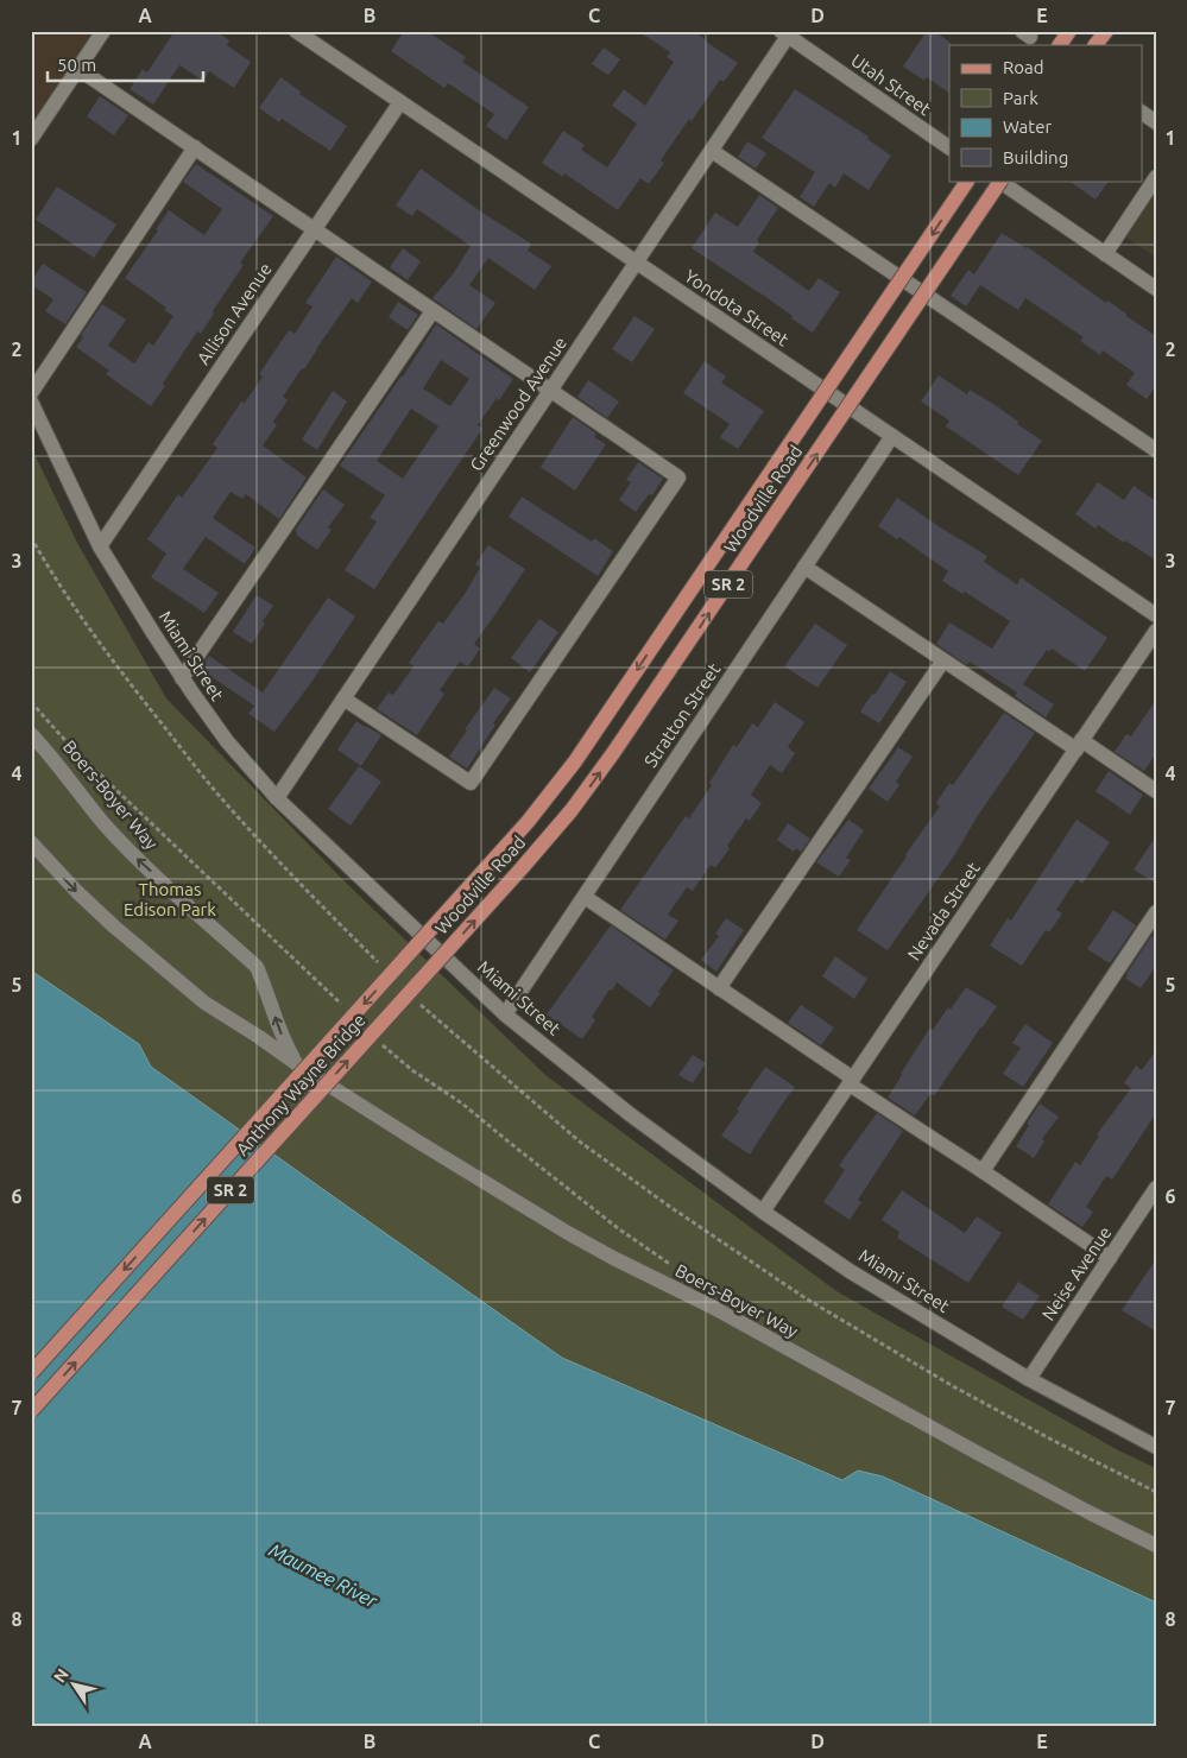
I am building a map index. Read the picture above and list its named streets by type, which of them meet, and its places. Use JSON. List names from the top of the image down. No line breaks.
{"streets":{"main road":["Woodville Road","SR 2","Anthony Wayne Bridge"],"street":["Utah Street","Yondota Street","Allison Avenue","Greenwood Avenue","Miami Street","Stratton Street","Boers-Boyer Way","Nevada Street","Neise Avenue"]},"crossings":[["Utah Street","Greenwood Avenue"],["Yondota Street","Allison Avenue"],["Yondota Street","Greenwood Avenue"],["Yondota Street","Stratton Street"],["Allison Avenue","Miami Street"],["Greenwood Avenue","Miami Street"],["Woodville Road","Anthony Wayne Bridge"],["Miami Street","Stratton Street"],["Miami Street","Nevada Street"],["Miami Street","Neise Avenue"]],"water":["Maumee River"],"parks":["Thomas Edison Park"],"legend":["Road","Park","Water","Building"],"scale_bar":"50 m","north":"top left","grid":{"columns":["A","B","C","D","E"],"rows":["1","2","3","4","5","6","7","8"]}}
